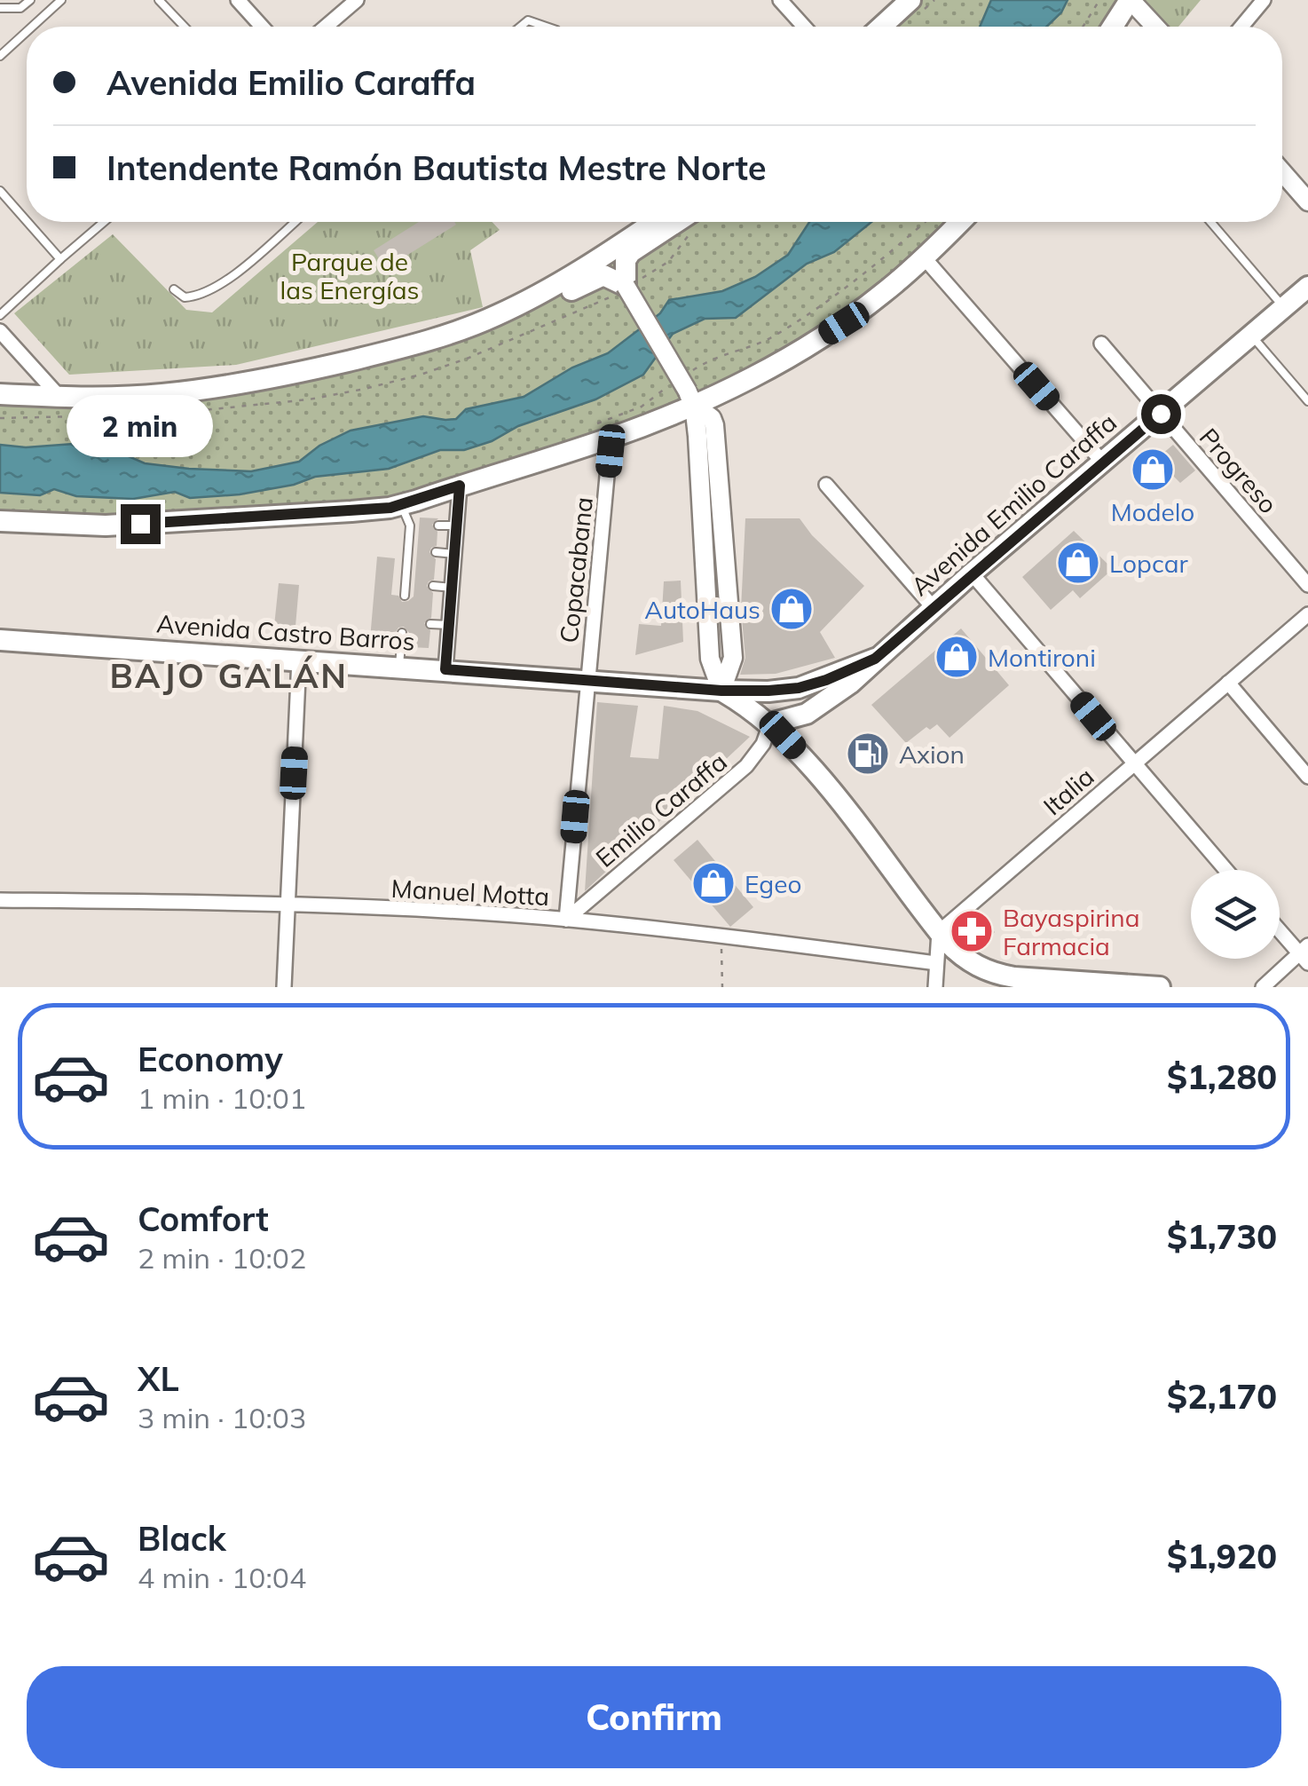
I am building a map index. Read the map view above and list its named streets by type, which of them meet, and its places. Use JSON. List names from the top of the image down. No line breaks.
{"streets":{"main road":["Avenida Emilio Caraffa","Avenida Castro Barros"],"street":["Progreso","Copacabana","Italia","Emilio Caraffa","Manuel Motta"]},"crossings":[["Progreso","Avenida Emilio Caraffa"],["Avenida Emilio Caraffa","Avenida Castro Barros"],["Avenida Emilio Caraffa","Emilio Caraffa"],["Copacabana","Avenida Castro Barros"],["Copacabana","Emilio Caraffa"],["Copacabana","Manuel Motta"],["Avenida Castro Barros","Italia"],["Avenida Castro Barros","Emilio Caraffa"],["Emilio Caraffa","Manuel Motta"]],"districts":["BAJO GALÁN"],"parks":["Parque de las Energías"],"places":{"shop":["Modelo","Lopcar","AutoHaus","Montironi","Egeo"],"fuel station":["Axion"],"pharmacy":["Bayaspirina Farmacia"]},"page":{"banner":["Avenida Emilio Caraffa","Intendente Ramón Bautista Mestre Norte"],"bubble":"2 min","list":[{"name":"Economy","note":"1 min · 10:01","value":"$1,280"},{"name":"Comfort","note":"2 min · 10:02","value":"$1,730"},{"name":"XL","note":"3 min · 10:03","value":"$2,170"},{"name":"Black","note":"4 min · 10:04","value":"$1,920"}],"buttons":"Confirm"}}
